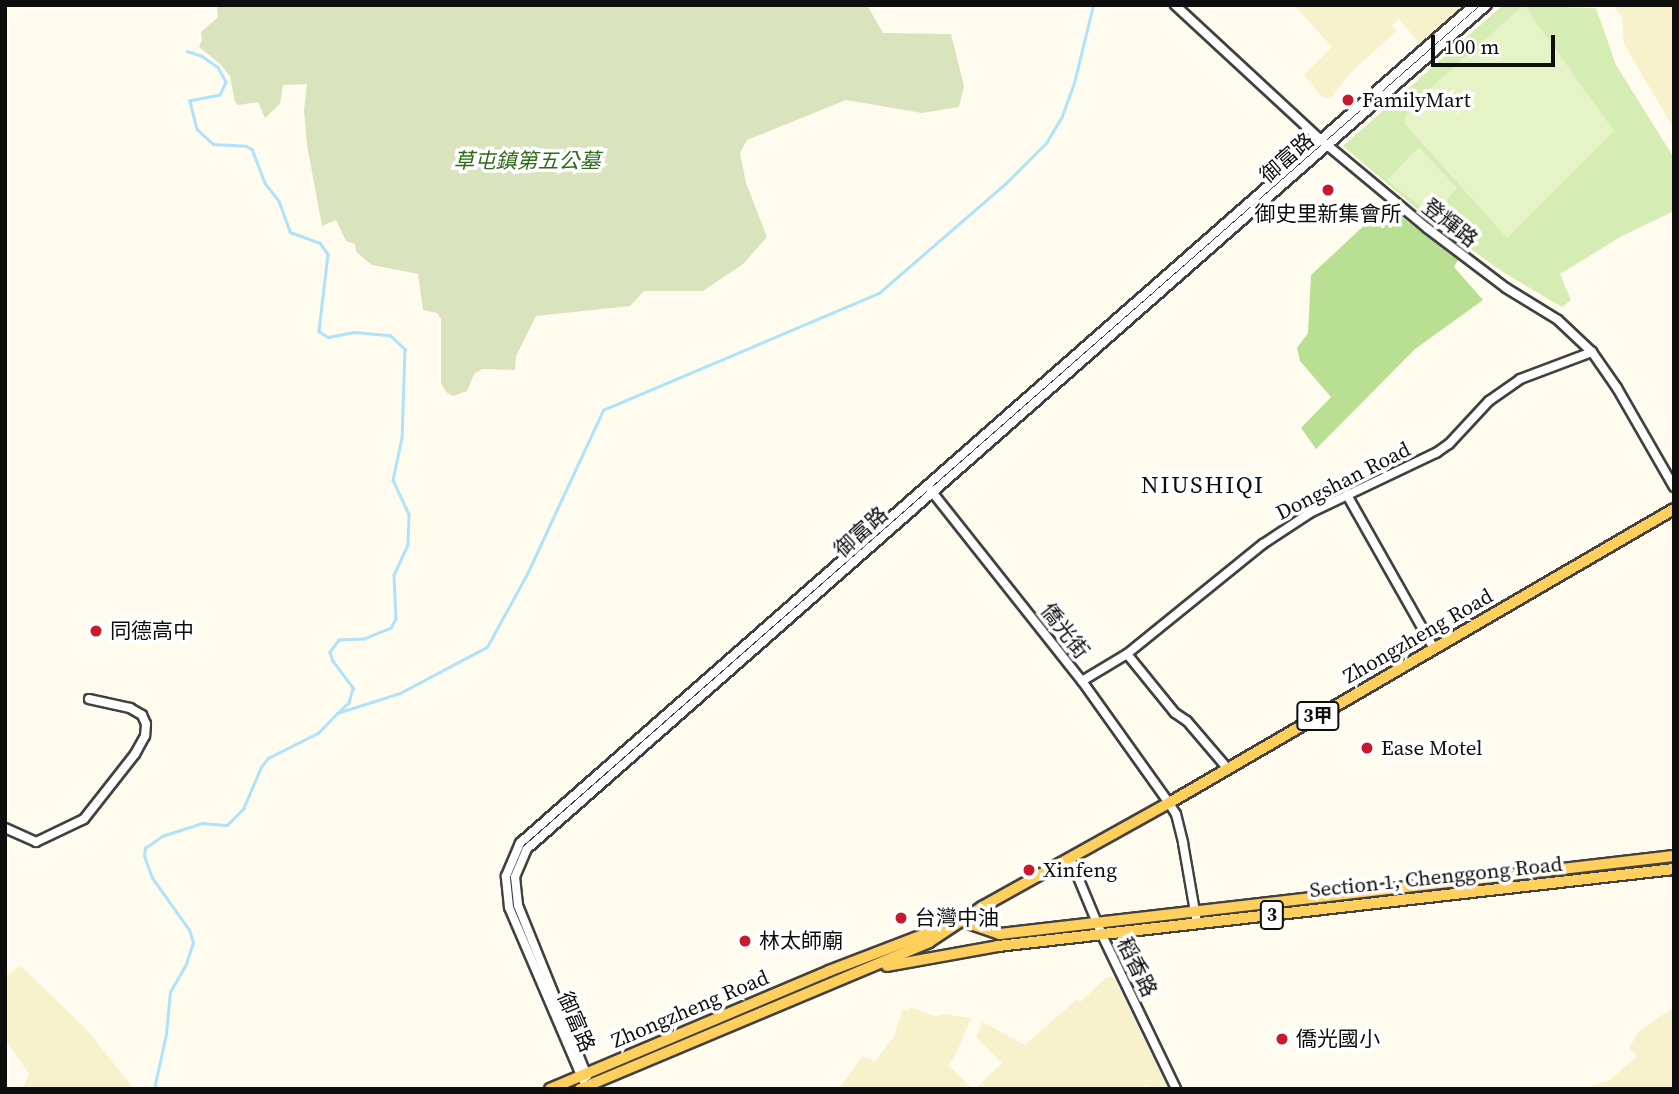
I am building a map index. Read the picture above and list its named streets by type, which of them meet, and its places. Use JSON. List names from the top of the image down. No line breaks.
{"streets":{"main road":["Zhongzheng Road","3甲","Section 1, Chenggong Road","3"],"street":["御富路","登輝路","Dongshan Road","僑光街","稻香路"]},"crossings":[["御富路","登輝路"],["御富路","僑光街"],["御富路","Zhongzheng Road"],["登輝路","Dongshan Road"],["Dongshan Road","僑光街"],["僑光街","Zhongzheng Road"],["僑光街","Section 1, Chenggong Road"],["Zhongzheng Road","Section 1, Chenggong Road"],["Zhongzheng Road","稻香路"],["Section 1, Chenggong Road","稻香路"]],"districts":["NIUSHIQI"],"parks":["草屯鎮第五公墓"],"places":["FamilyMart","御史里新集會所","同德高中","Ease Motel","Xinfeng","台灣中油","林太師廟","僑光國小"],"scale_bar":"100 m"}
